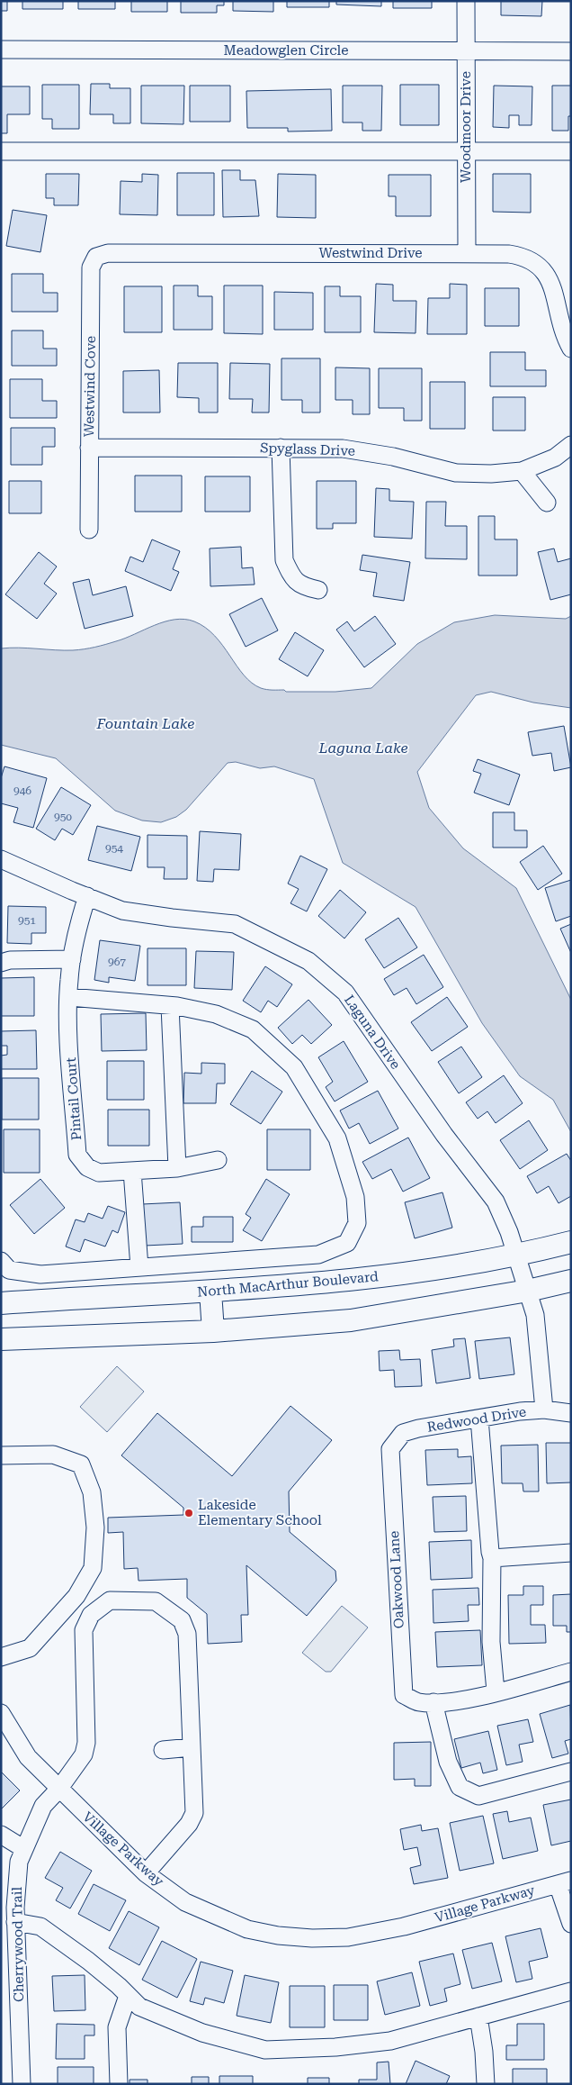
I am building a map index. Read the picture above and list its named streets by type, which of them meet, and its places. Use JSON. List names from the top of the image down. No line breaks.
{"streets":{"main road":["North MacArthur Boulevard"],"street":["Meadowglen Circle","Woodmoor Drive","Westwind Drive","Westwind Cove","Spyglass Drive","Laguna Drive","Pintail Court","Redwood Drive","Oakwood Lane","Village Parkway","Cherrywood Trail"]},"crossings":[["Meadowglen Circle","Woodmoor Drive"],["Woodmoor Drive","Westwind Drive"],["Westwind Drive","Westwind Cove"],["Westwind Cove","Spyglass Drive"],["Laguna Drive","Pintail Court"],["Laguna Drive","North MacArthur Boulevard"],["Laguna Drive","Redwood Drive"],["Redwood Drive","Oakwood Lane"],["Village Parkway","Cherrywood Trail"]],"water":["Fountain Lake","Laguna Lake"],"places":["Lakeside Elementary School"],"house_numbers":["946","950","954","951","967"]}
